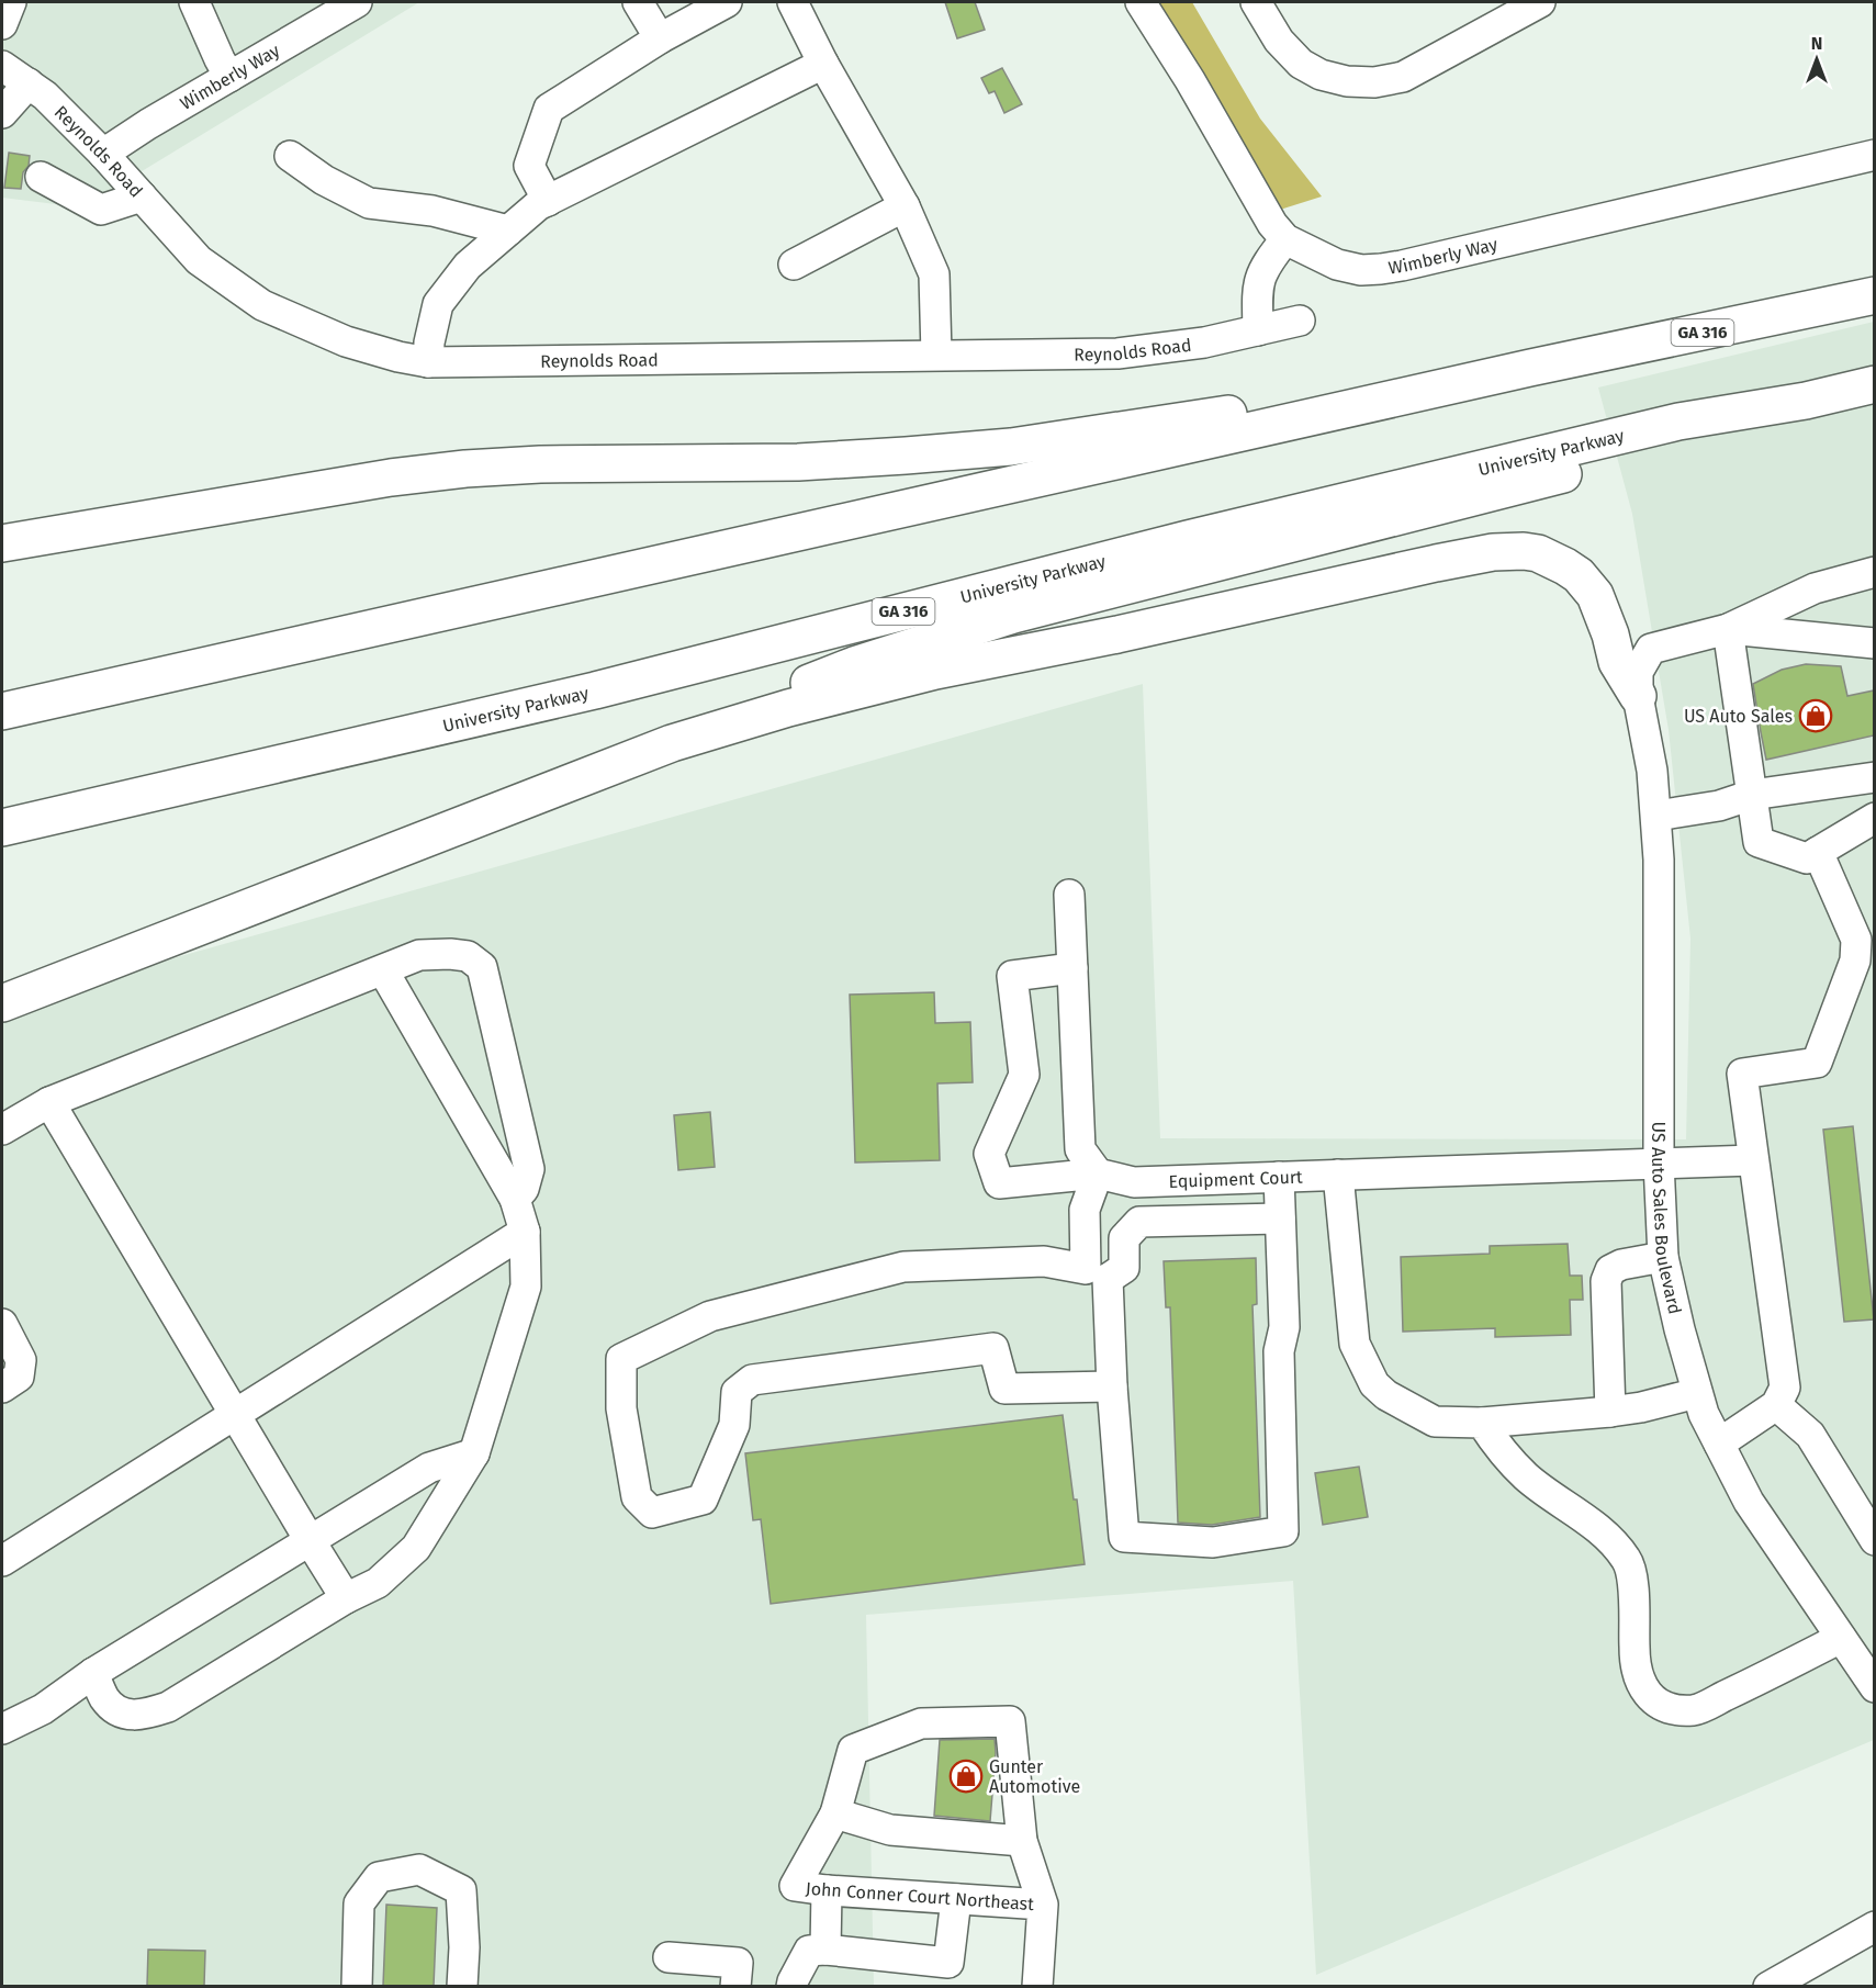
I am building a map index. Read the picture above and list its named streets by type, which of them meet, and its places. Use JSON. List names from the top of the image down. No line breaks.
{"streets":{"highway":["GA 316","University Parkway"],"street":["Wimberly Way","Reynolds Road","Equipment Court","US Auto Sales Boulevard","John Conner Court Northeast"]},"crossings":[["Wimberly Way","Reynolds Road"],["Equipment Court","US Auto Sales Boulevard"]],"places":{"shop":["US Auto Sales","Gunter Automotive"]},"north":"top"}
